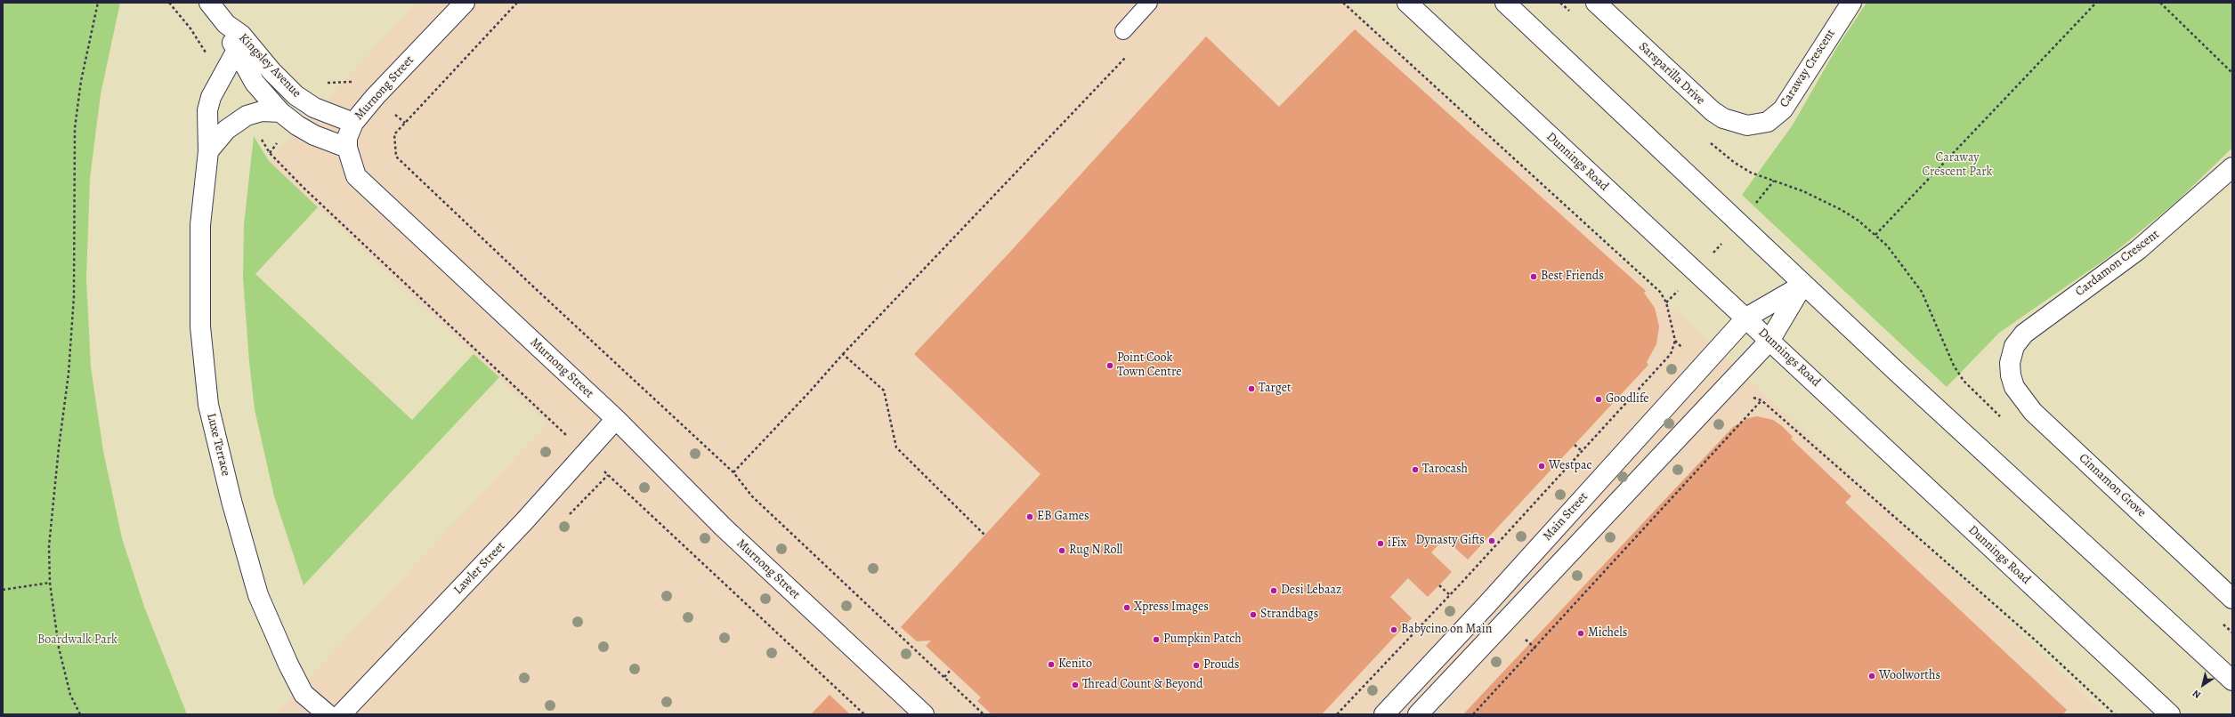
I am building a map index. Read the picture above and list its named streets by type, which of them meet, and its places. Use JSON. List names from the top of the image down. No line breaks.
{"streets":{"street":["Kingsley Avenue","Caraway Crescent","Sarsparilla Drive","Murnong Street","Dunnings Road","Cardamon Crescent","Luxe Terrace","Cinnamon Grove","Main Street","Lawler Street"]},"crossings":[["Kingsley Avenue","Murnong Street"],["Kingsley Avenue","Luxe Terrace"],["Caraway Crescent","Sarsparilla Drive"],["Murnong Street","Lawler Street"],["Dunnings Road","Main Street"],["Cardamon Crescent","Cinnamon Grove"]],"parks":["Caraway Crescent Park","Boardwalk Park"],"places":["Best Friends","Point Cook Town Centre","Target","Goodlife","Westpac","Tarocash","EB Games","Dynasty Gifts","iFix","Rug N Roll","Desi Lebaaz","Xpress Images","Strandbags","Babycino on Main","Michels","Pumpkin Patch","Kenito","Prouds","Woolworths","Thread Count & Beyond"],"north":"bottom left"}
